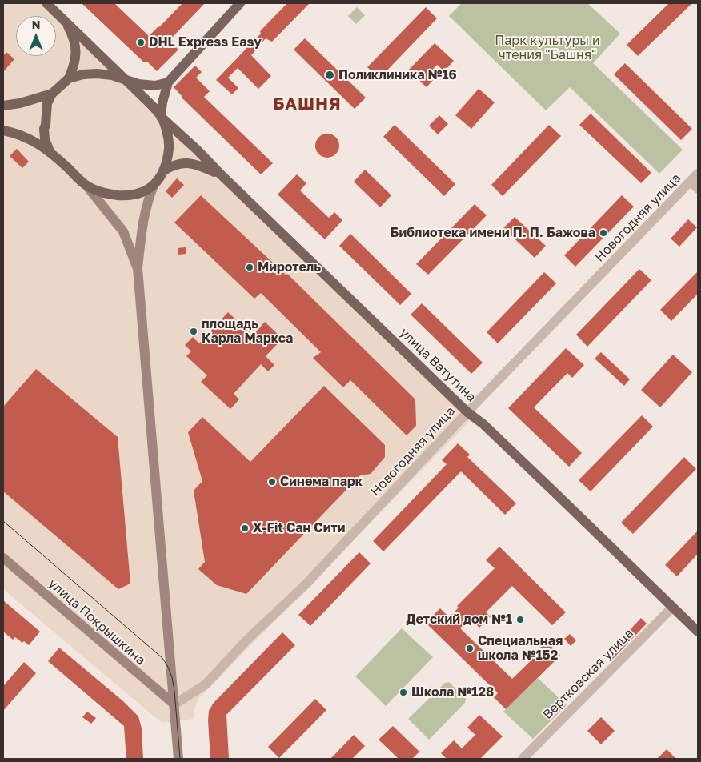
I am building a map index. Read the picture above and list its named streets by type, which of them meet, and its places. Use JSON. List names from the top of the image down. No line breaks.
{"streets":{"main road":["улица Ватутина","улица Покрышкина"],"street":["Новогодняя улица","Вертковская улица"]},"crossings":[["Новогодняя улица","улица Ватутина"],["Новогодняя улица","улица Покрышкина"],["улица Ватутина","Вертковская улица"]],"districts":["БАШНЯ"],"parks":["Парк культуры и чтения \"Башня\""],"places":["DHL Express Easy","Поликлиника №16","Библиотека имени П. П. Бажова","Миротель","площадь Карла Маркса","Синема парк","X-Fit Сан Сити","Детский дом №1","Специальная школа №152","Школа №128"],"north":"top"}
